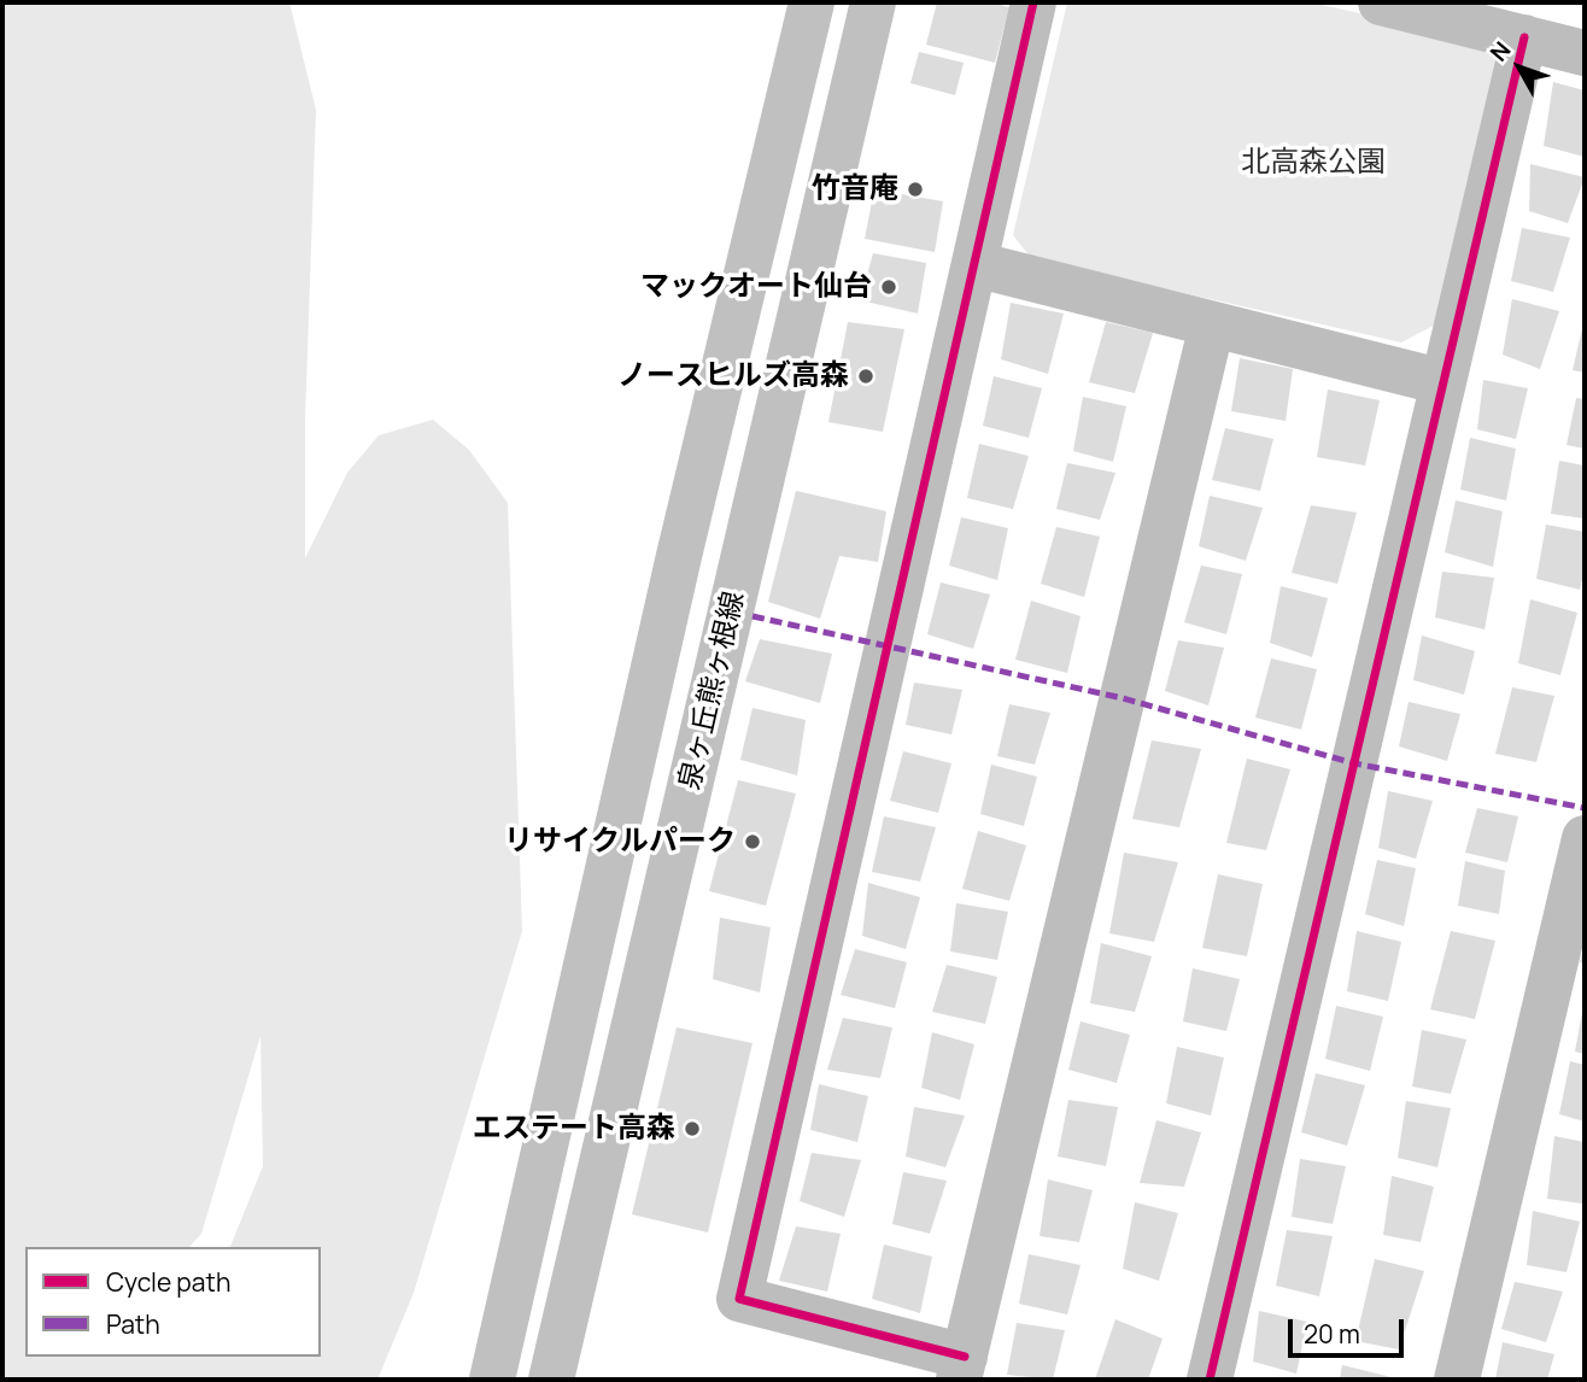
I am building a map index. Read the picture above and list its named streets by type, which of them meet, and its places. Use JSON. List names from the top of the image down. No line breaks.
{"streets":{"main road":["泉ヶ丘熊ヶ根線"]},"parks":["北高森公園"],"places":["竹音庵","マックオート仙台","ノースヒルズ高森","リサイクルパーク","エステート高森"],"legend":["Cycle path","Path"],"scale_bar":"20 m","north":"top left"}
